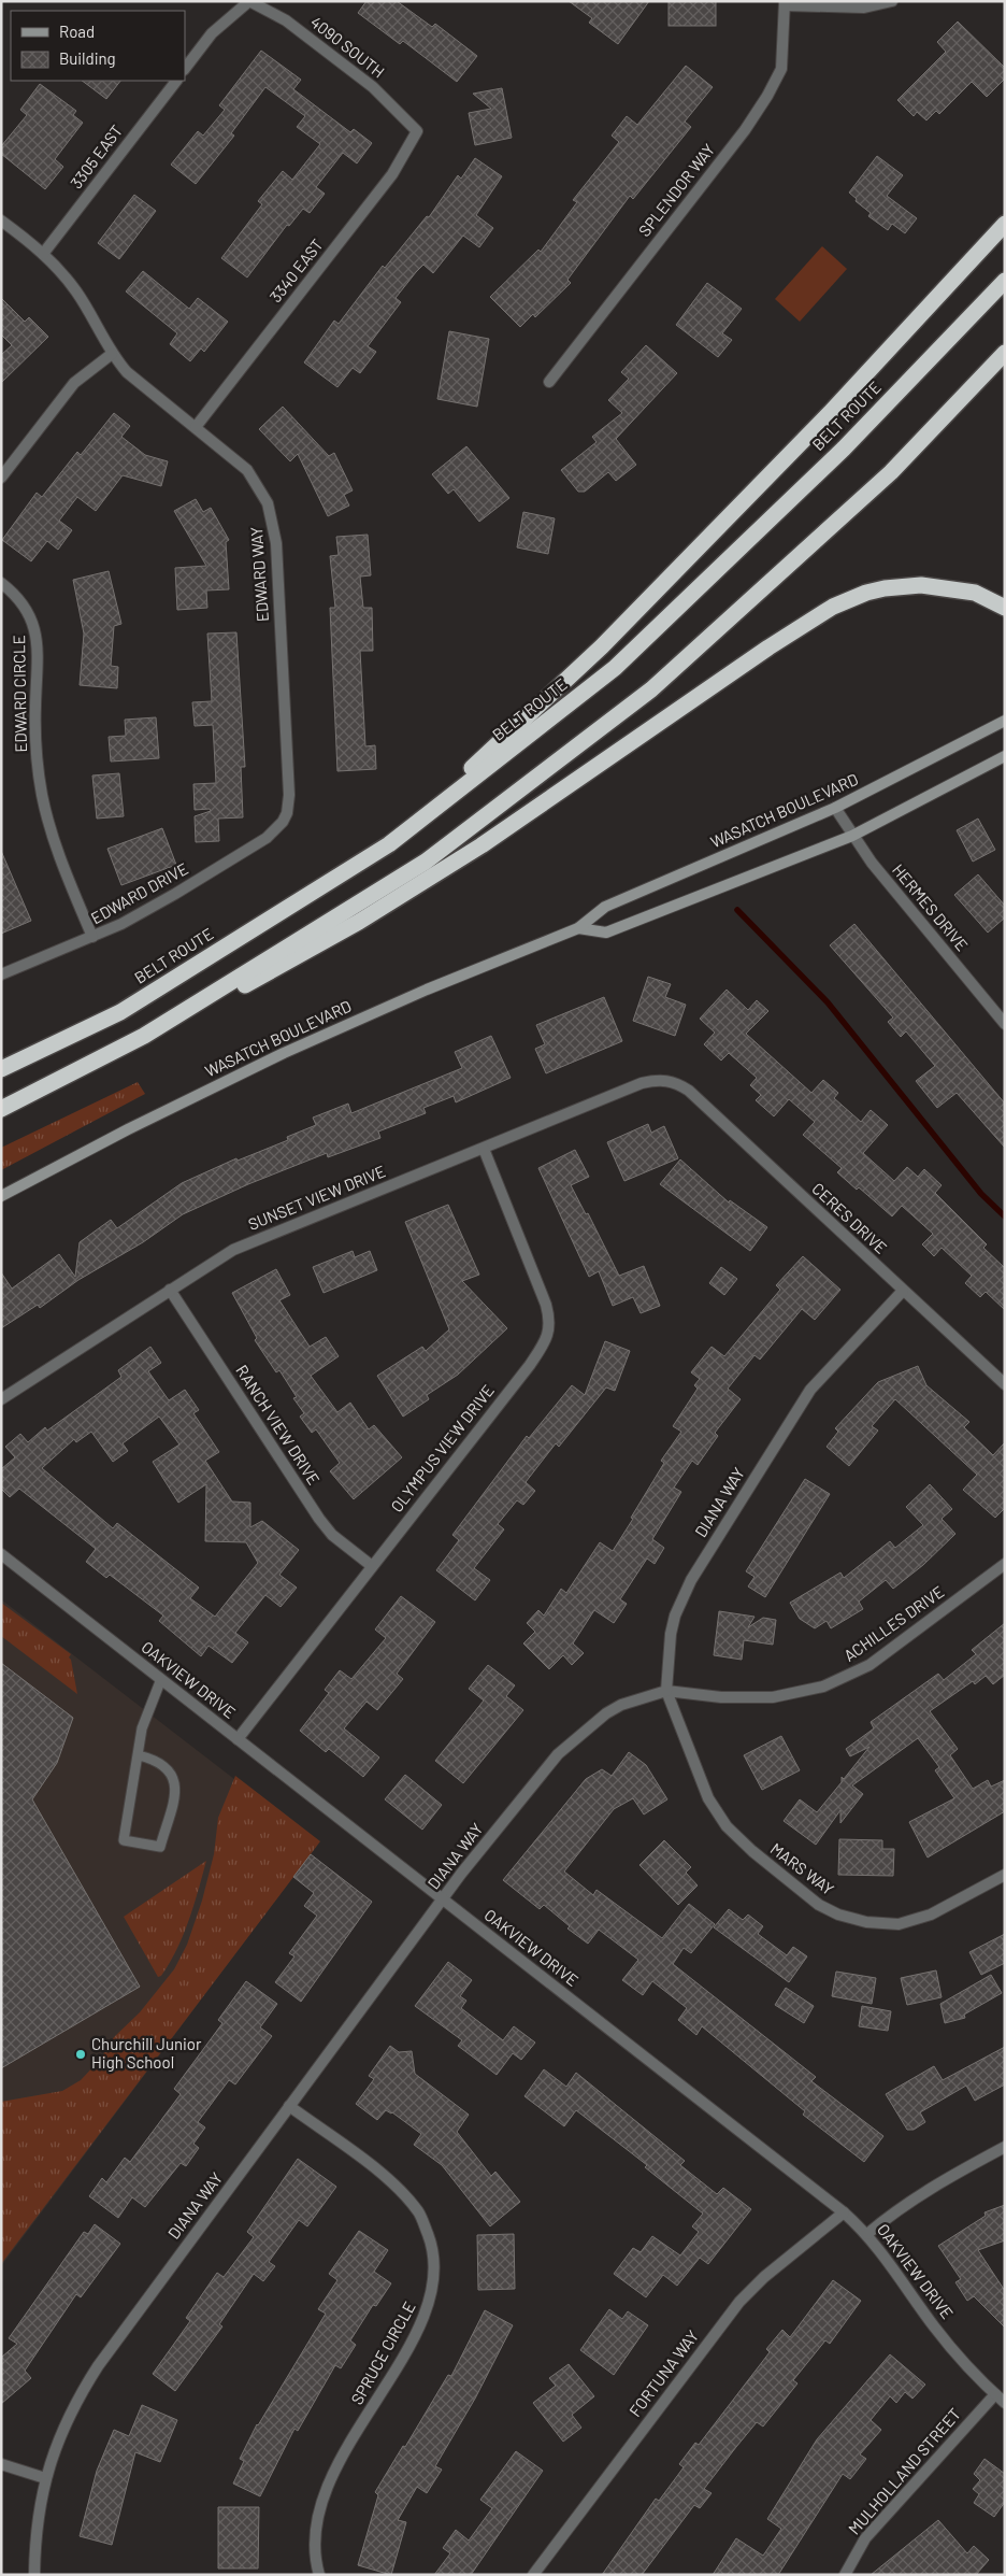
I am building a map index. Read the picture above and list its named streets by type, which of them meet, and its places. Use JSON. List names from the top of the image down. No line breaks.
{"streets":{"highway":["BELT ROUTE"],"main road":["WASATCH BOULEVARD"],"street":["4090 SOUTH","3305 EAST","SPLENDOR WAY","3340 EAST","EDWARD WAY","EDWARD CIRCLE","EDWARD DRIVE","HERMES DRIVE","SUNSET VIEW DRIVE","CERES DRIVE","RANCH VIEW DRIVE","OLYMPUS VIEW DRIVE","DIANA WAY","ACHILLES DRIVE","OAKVIEW DRIVE","MARS WAY","SPRUCE CIRCLE","FORTUNA WAY","MULHOLLAND STREET"]},"crossings":[["4090 SOUTH","3340 EAST"],["3305 EAST","EDWARD WAY"],["3340 EAST","EDWARD WAY"],["EDWARD WAY","EDWARD DRIVE"],["EDWARD CIRCLE","EDWARD DRIVE"],["WASATCH BOULEVARD","HERMES DRIVE"],["SUNSET VIEW DRIVE","CERES DRIVE"],["SUNSET VIEW DRIVE","RANCH VIEW DRIVE"],["SUNSET VIEW DRIVE","OLYMPUS VIEW DRIVE"],["CERES DRIVE","DIANA WAY"],["RANCH VIEW DRIVE","OLYMPUS VIEW DRIVE"],["OLYMPUS VIEW DRIVE","OAKVIEW DRIVE"],["DIANA WAY","ACHILLES DRIVE"],["DIANA WAY","OAKVIEW DRIVE"],["DIANA WAY","MARS WAY"],["DIANA WAY","SPRUCE CIRCLE"],["ACHILLES DRIVE","MARS WAY"],["OAKVIEW DRIVE","FORTUNA WAY"],["OAKVIEW DRIVE","MULHOLLAND STREET"]],"places":["Churchill Junior High School"],"legend":["Road","Building"]}
